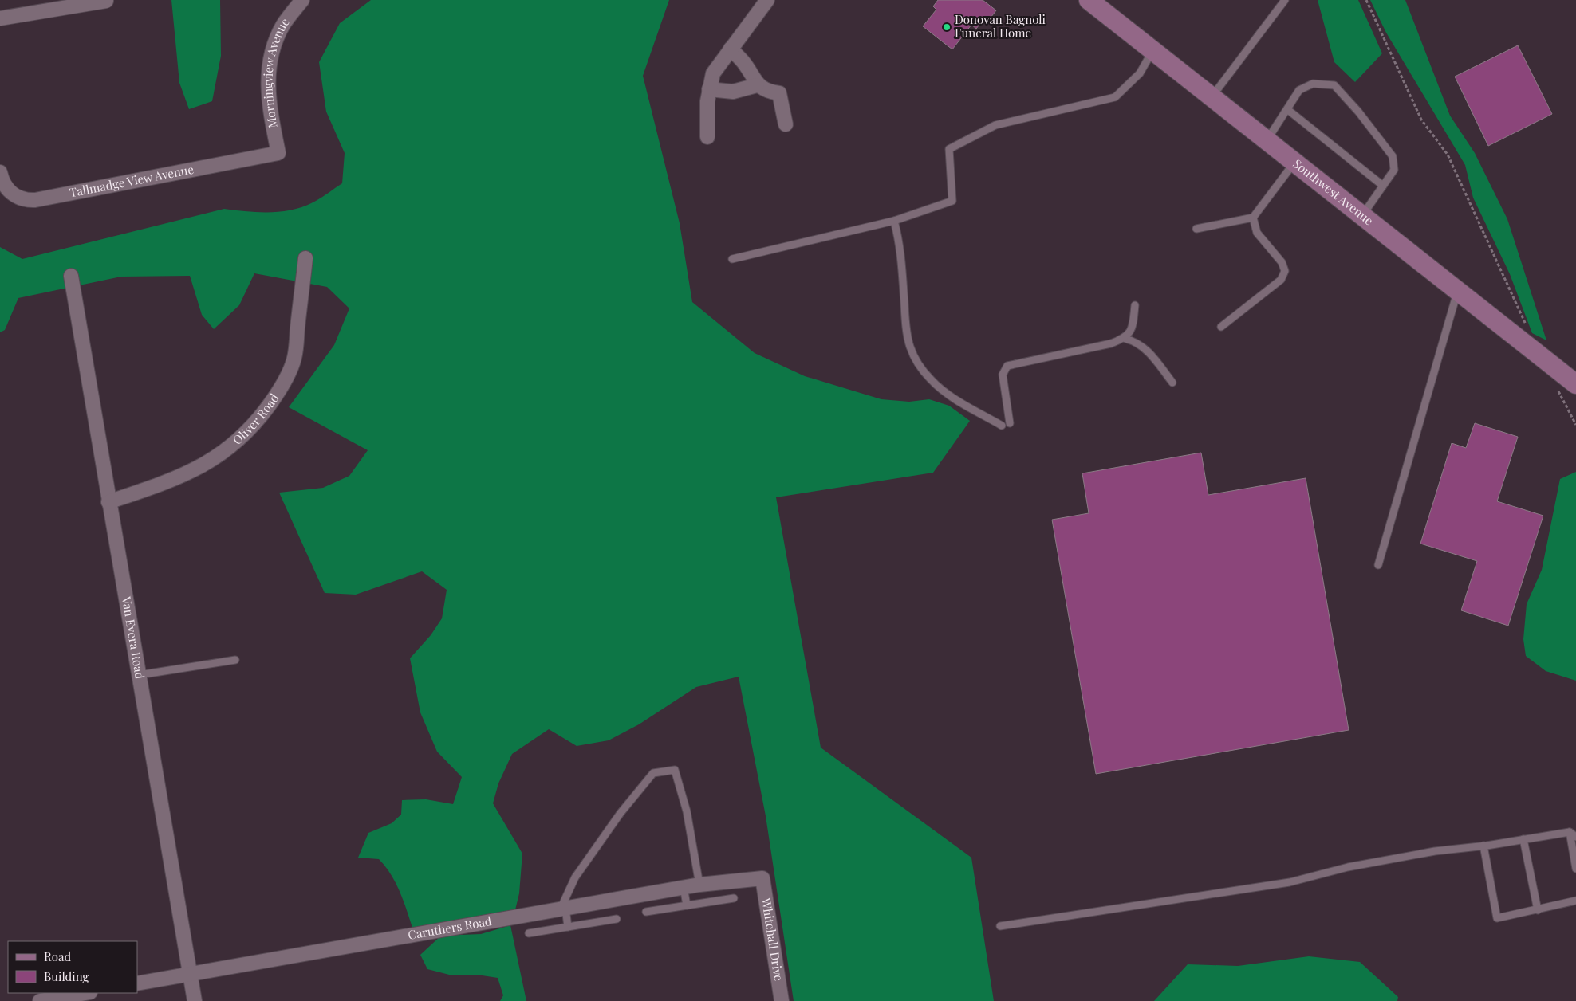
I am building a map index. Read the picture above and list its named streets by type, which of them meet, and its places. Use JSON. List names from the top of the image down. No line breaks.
{"streets":{"street":["Morningview Avenue","Tallmadge View Avenue","Southwest Avenue","Oliver Road","Van Evera Road","Caruthers Road","Whitehall Drive"]},"crossings":[["Morningview Avenue","Tallmadge View Avenue"],["Oliver Road","Van Evera Road"],["Van Evera Road","Caruthers Road"],["Caruthers Road","Whitehall Drive"]],"places":["Donovan Bagnoli Funeral Home"],"legend":["Road","Building"]}
